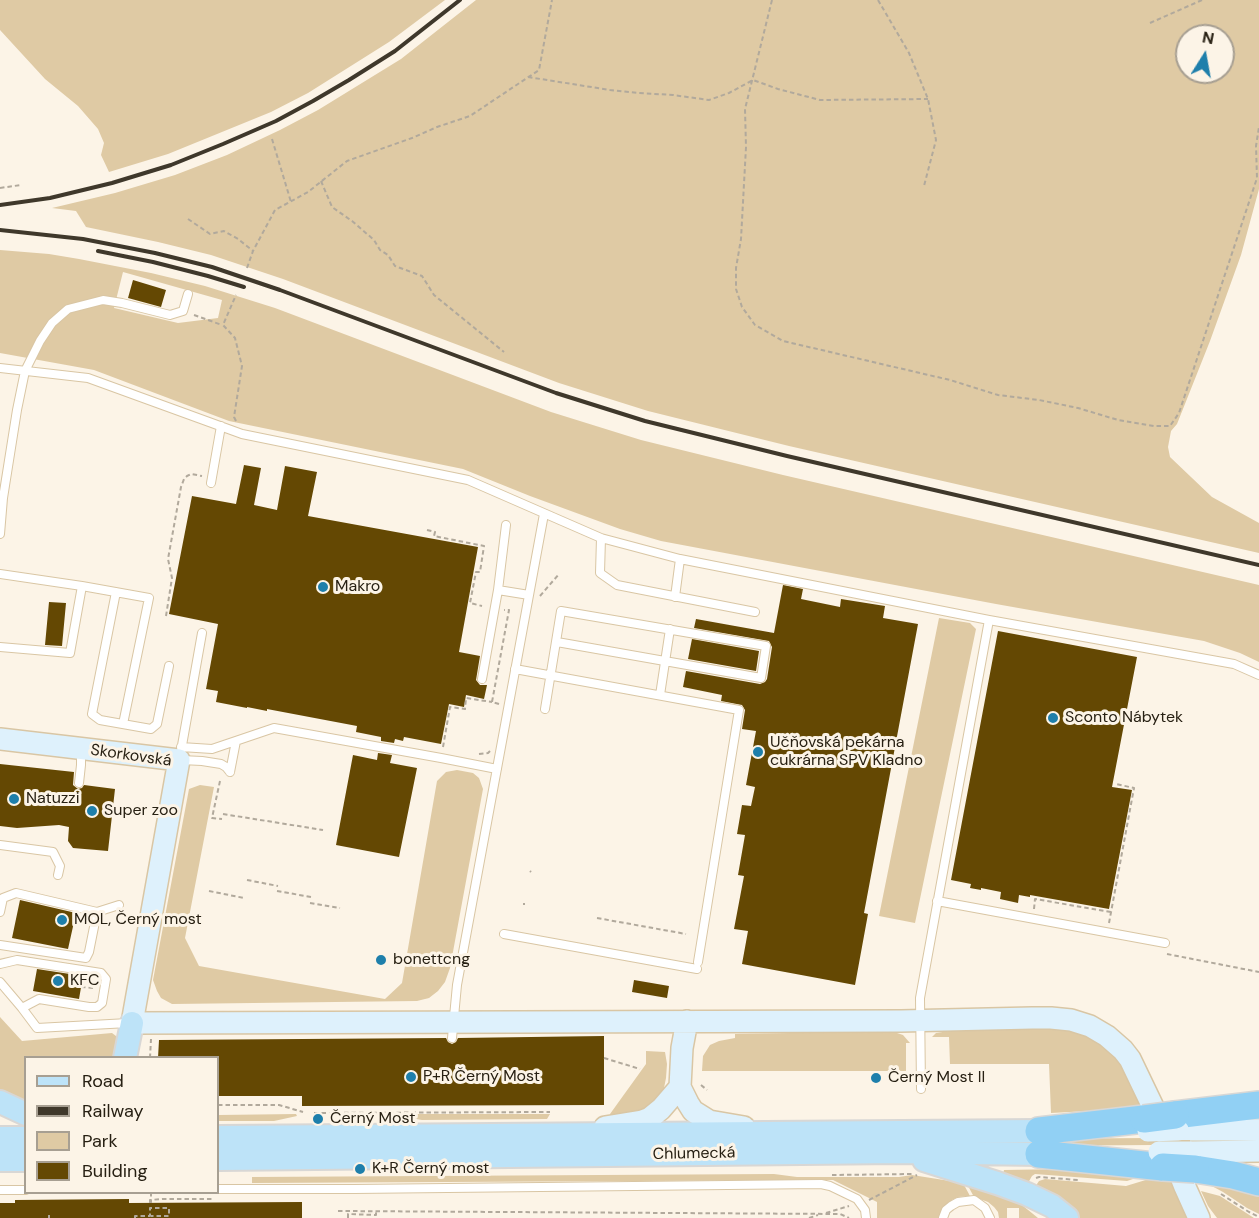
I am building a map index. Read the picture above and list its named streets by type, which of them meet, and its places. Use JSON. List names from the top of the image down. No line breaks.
{"streets":{"main road":["Chlumecká"],"street":["Skorkovská"]},"places":["Makro","Sconto Nábytek","Učňovská pekárna cukrárna SPV Kladno","Natuzzi","Super zoo","MOL, Černý most","bonettcng","KFC","P+R Černý Most","Černý Most II","Černý Most","K+R Černý most"],"legend":["Road","Railway","Park","Building"],"north":"top"}
